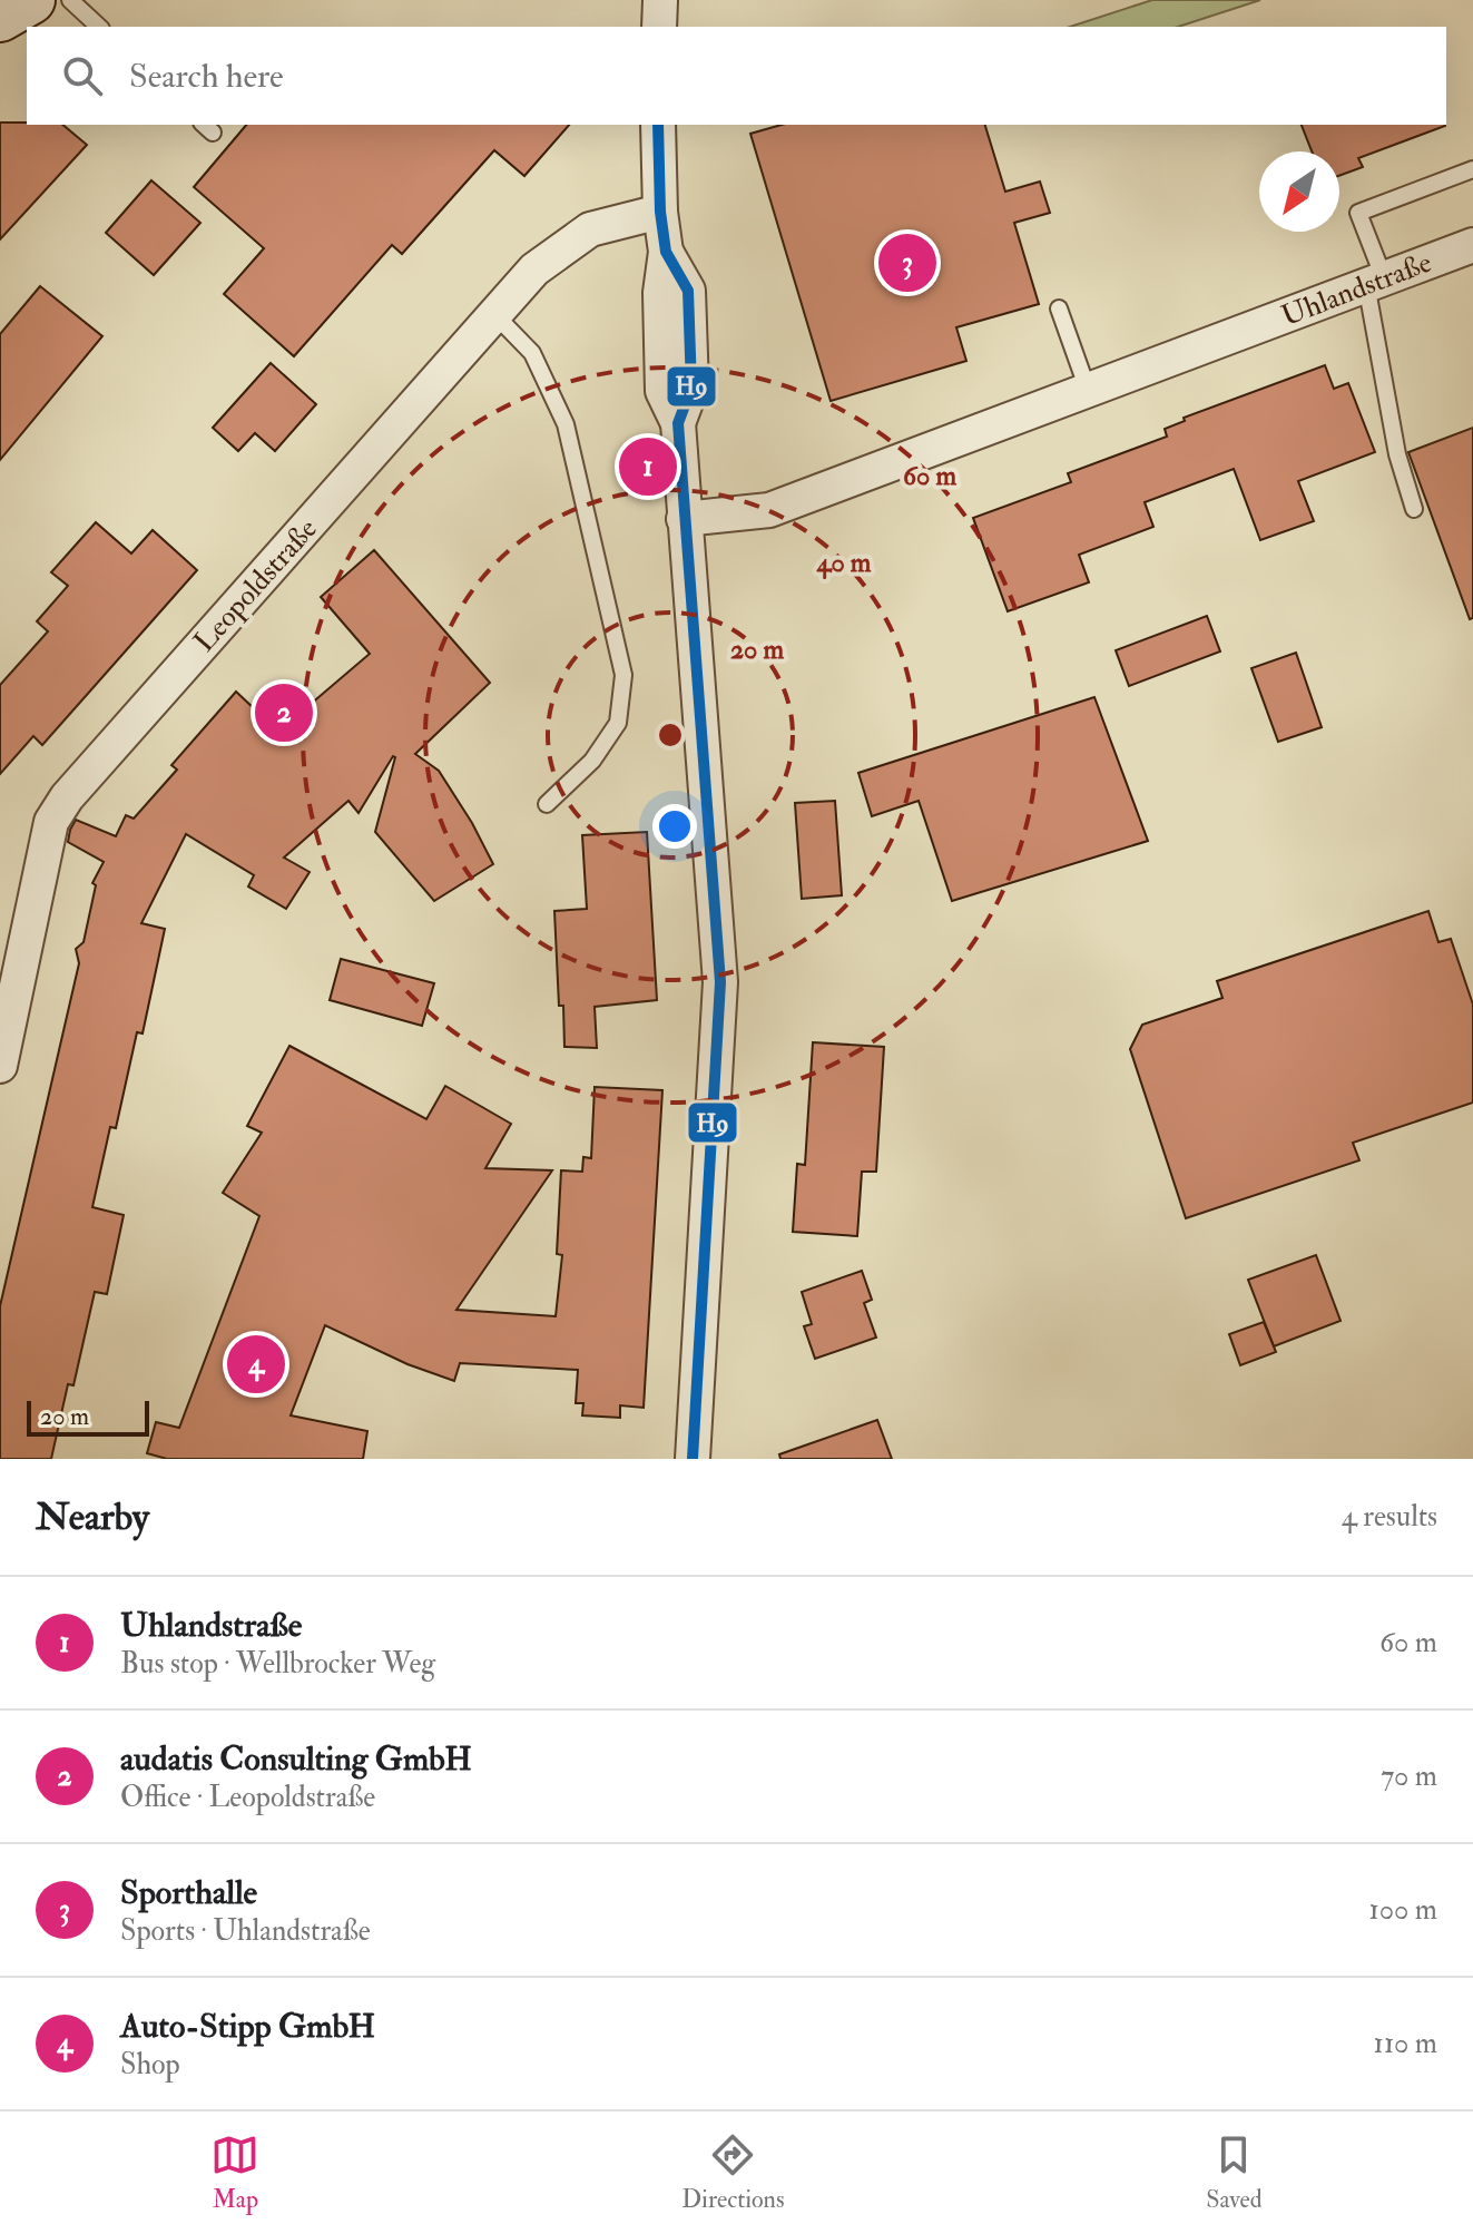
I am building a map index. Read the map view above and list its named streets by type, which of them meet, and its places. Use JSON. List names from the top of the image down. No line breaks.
{"streets":{"street":["Uhlandstraße","Leopoldstraße"]},"lines":["transit line H9"],"scale_bar":"20 m","north":"bottom left","page":{"search":"Search here","pins":["3","1","2","4"],"scale":"20 m","heading":["Nearby","4 results"],"list":[{"mark":"1","name":"Uhlandstraße","note":"Bus stop · Wellbrocker Weg","value":"60 m"},{"mark":"2","name":"audatis Consulting GmbH","note":"Office · Leopoldstraße","value":"70 m"},{"mark":"3","name":"Sporthalle","note":"Sports · Uhlandstraße","value":"100 m"},{"mark":"4","name":"Auto-Stipp GmbH","note":"Shop","value":"110 m"}],"nav":["Map","Directions","Saved"]},"rings":["60 m","40 m","20 m"]}
